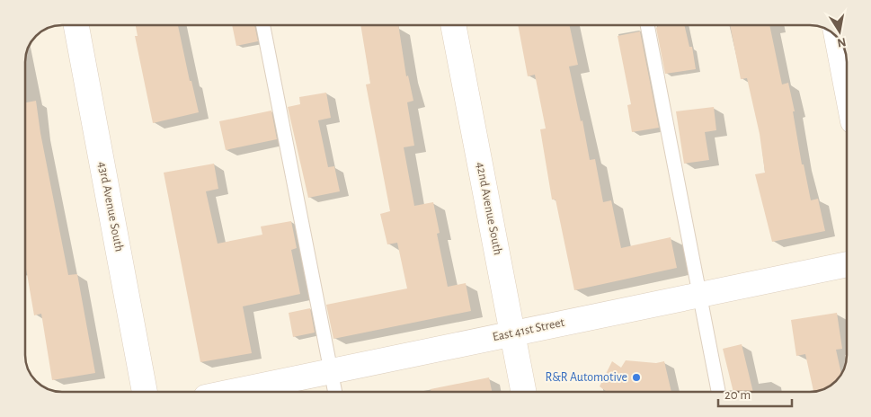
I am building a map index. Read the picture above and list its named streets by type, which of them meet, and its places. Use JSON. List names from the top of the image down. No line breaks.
{"streets":{"street":["43rd Avenue South","42nd Avenue South","East 41st Street"]},"crossings":[["42nd Avenue South","East 41st Street"]],"places":["R&R Automotive"],"scale_bar":"20 m","north":"bottom"}
